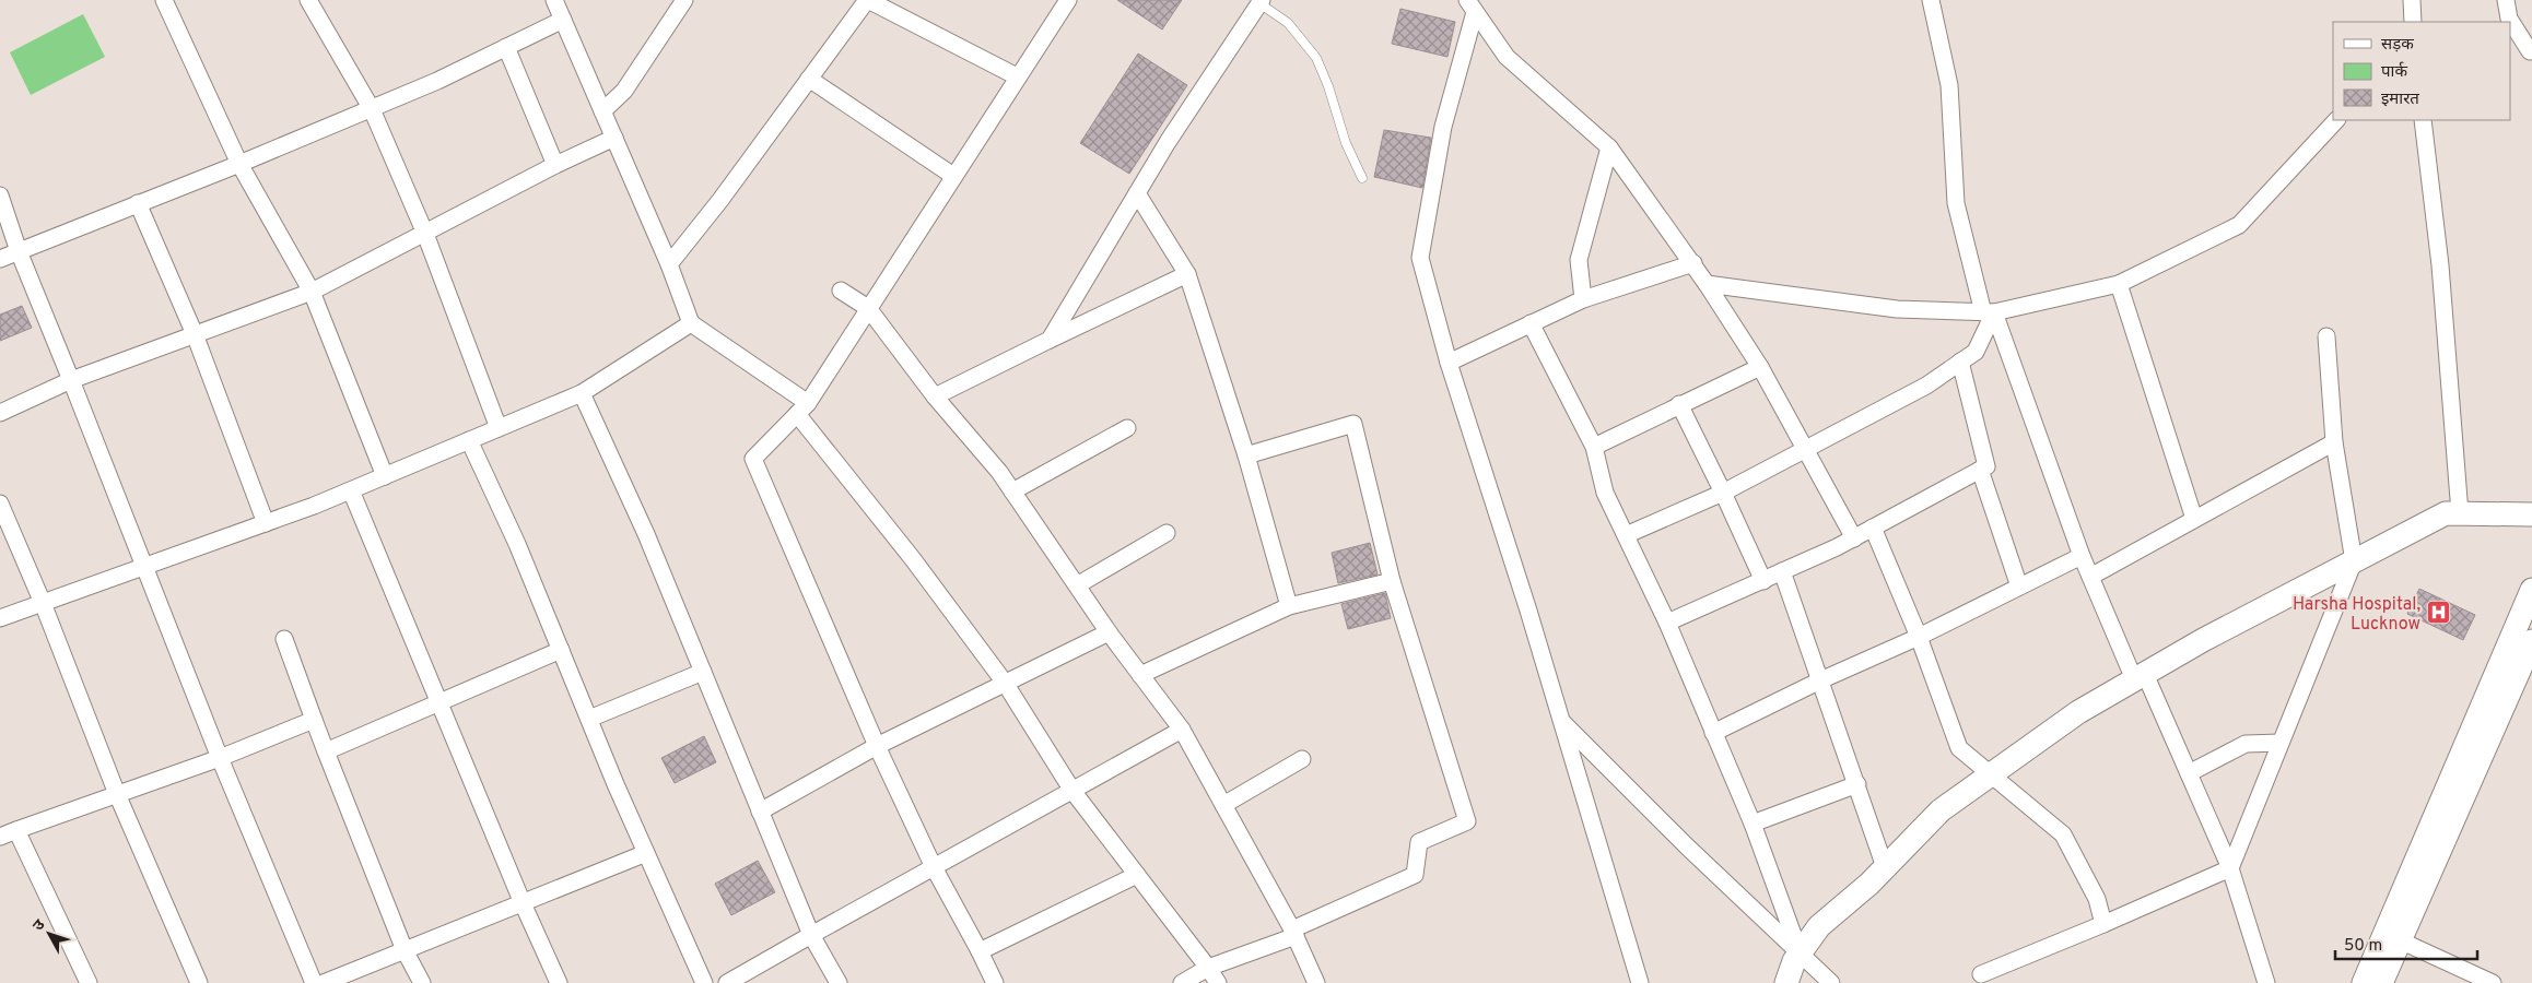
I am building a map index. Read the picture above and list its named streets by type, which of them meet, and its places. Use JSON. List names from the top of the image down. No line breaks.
{"places":{"hospital":["Harsha Hospital, Lucknow"]},"legend":["सड़क","पार्क","इमारत"],"scale_bar":"50 m","north":"top left"}
